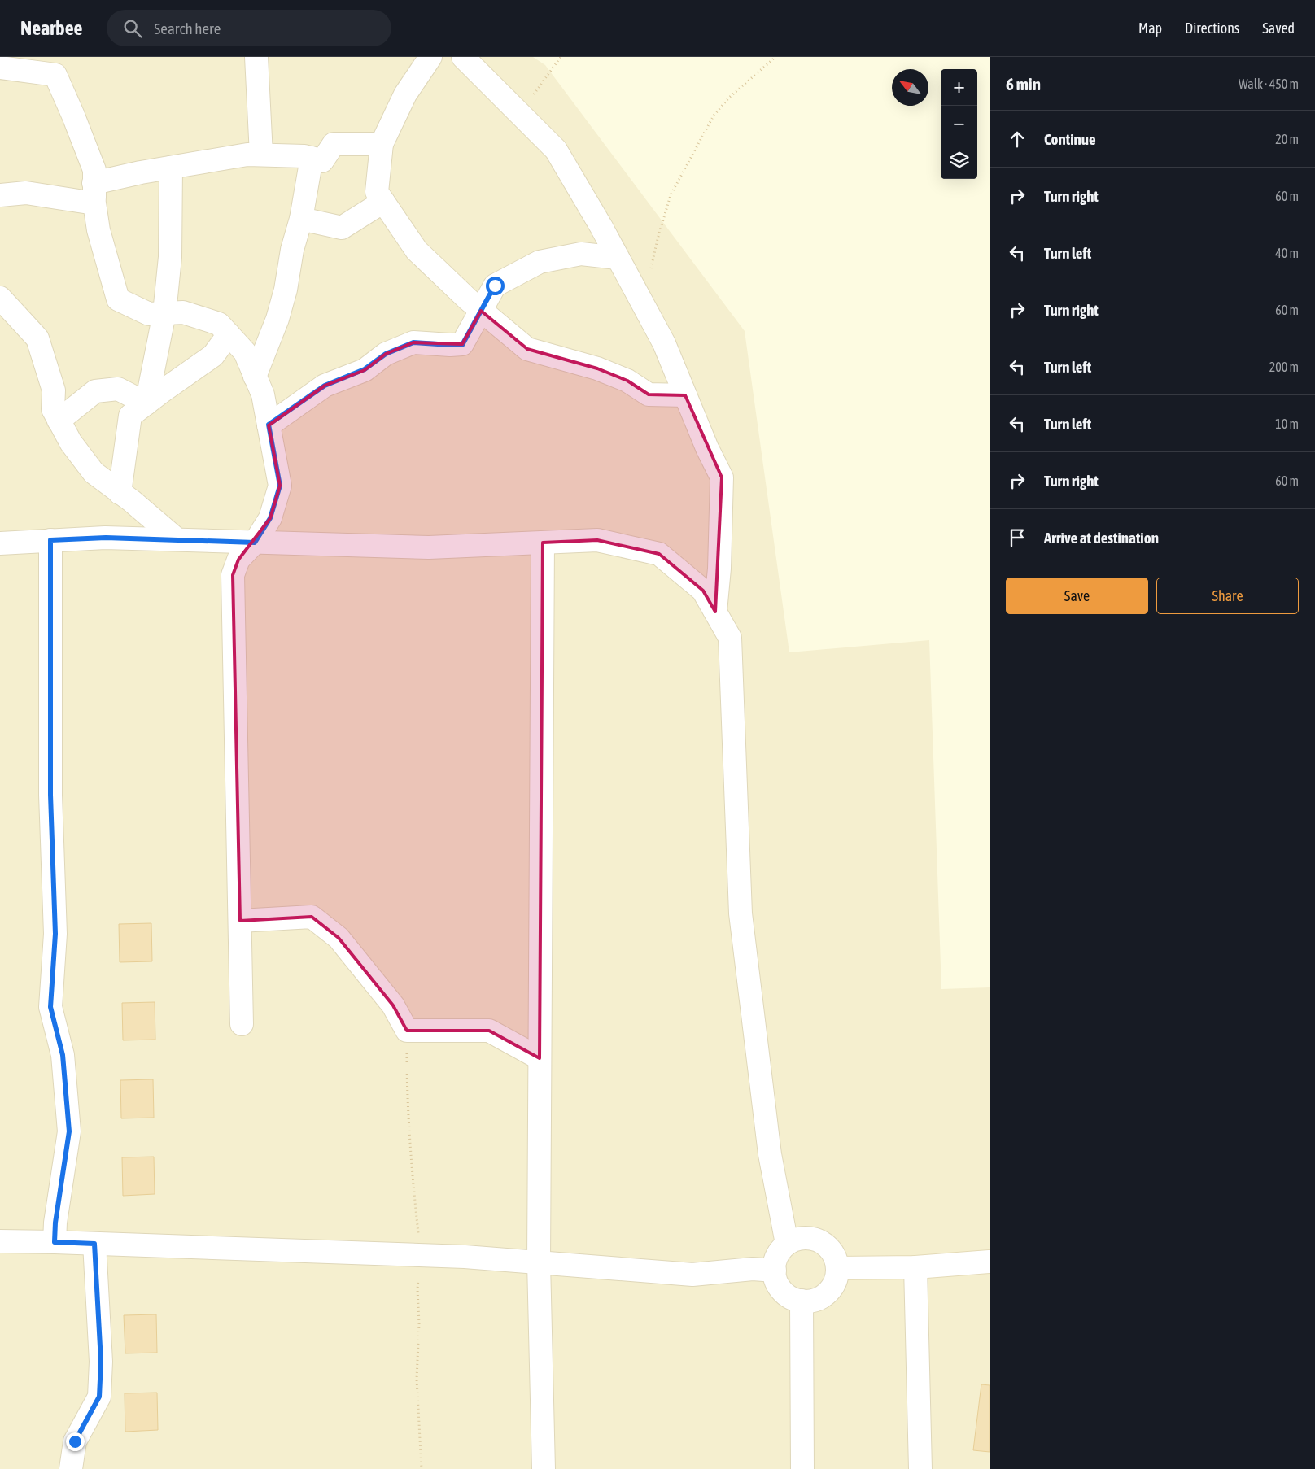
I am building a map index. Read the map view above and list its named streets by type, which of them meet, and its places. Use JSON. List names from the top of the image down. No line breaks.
{"north":"top left","page":{"header":"Nearbee","search":"Search here","nav":["Map","Directions","Saved"],"heading":["6 min","Walk · 450 m"],"map_buttons":["+","−"],"list":[["Continue","20 m"],["Turn right","60 m"],["Turn left","40 m"],["Turn right","60 m"],["Turn left","200 m"],["Turn left","10 m"],["Turn right","60 m"],"Arrive at destination"],"buttons":["Save","Share"]}}
